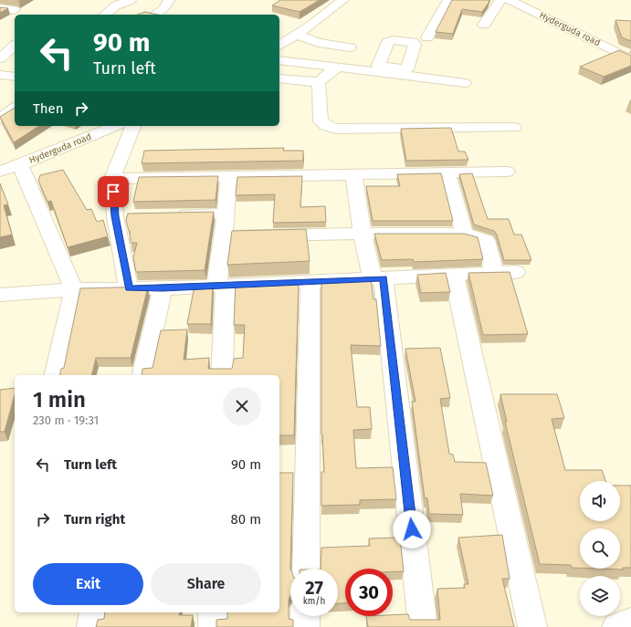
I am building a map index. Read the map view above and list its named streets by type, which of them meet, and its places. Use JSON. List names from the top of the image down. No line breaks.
{"streets":{"street":["Hyderguda road"]},"page":{"turn":["90 m","Turn left"],"then":"Then","heading":["1 min","230 m · 19:31"],"list":[{"name":"Turn left","value":"90 m"},{"name":"Turn right","value":"80 m"}],"buttons":["Exit","Share"],"speed":"27 km/h","limit":"30"}}
